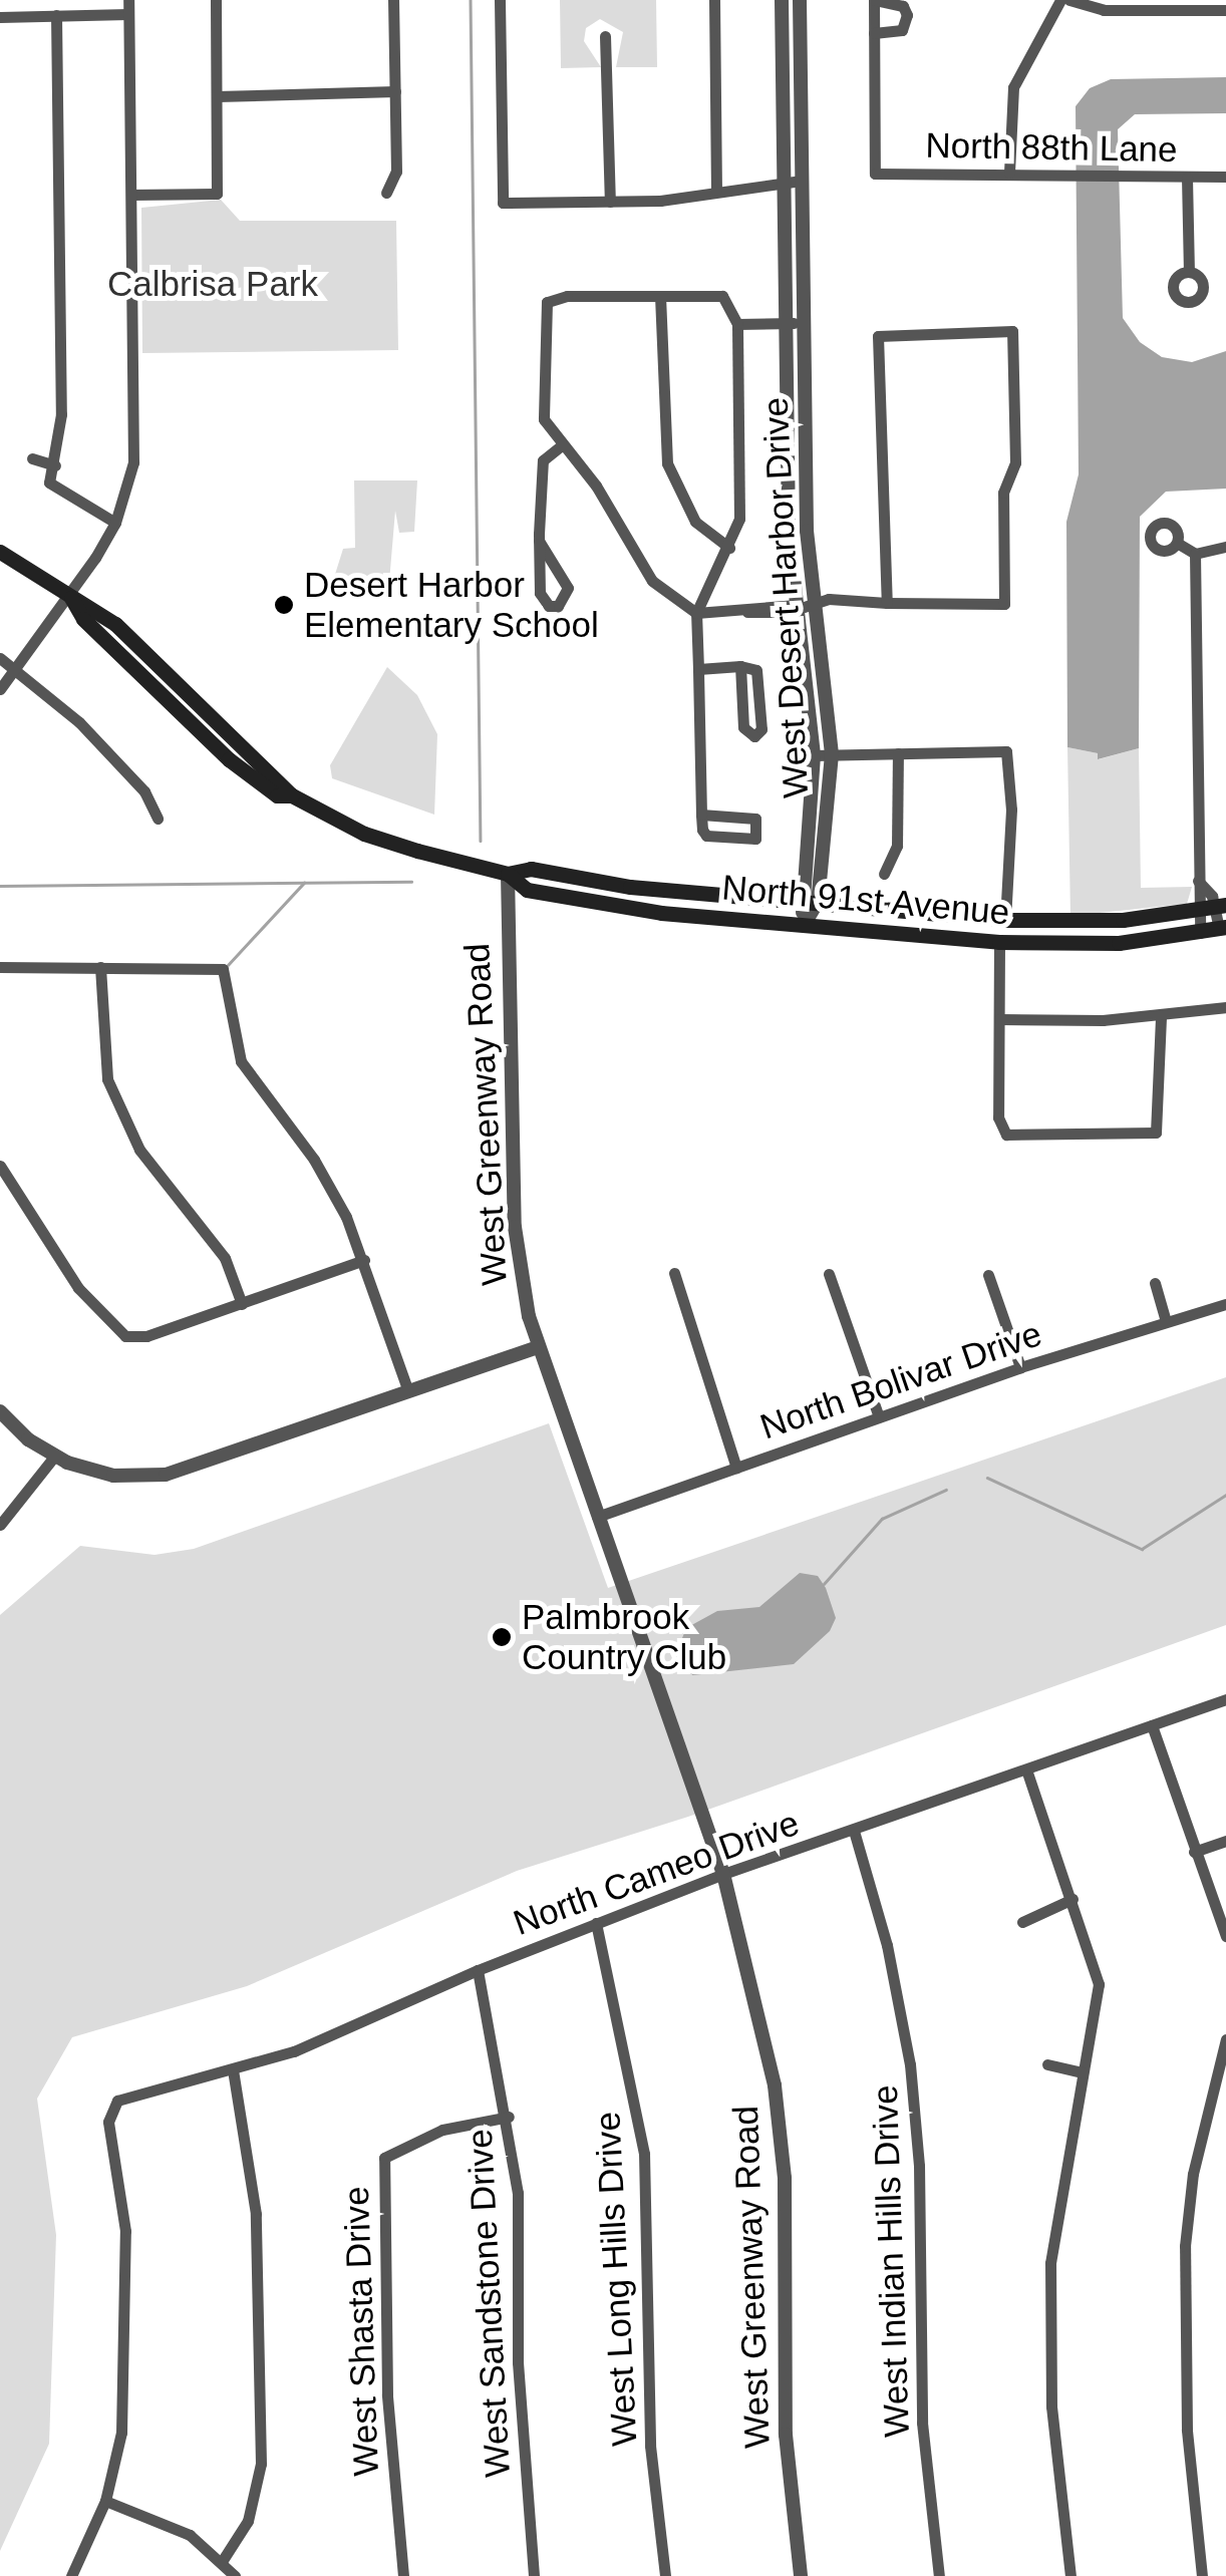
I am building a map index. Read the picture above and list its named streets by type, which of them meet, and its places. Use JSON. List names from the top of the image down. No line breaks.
{"streets":{"main road":["North 91st Avenue"],"street":["North 88th Lane","West Desert Harbor Drive","West Greenway Road","North Bolivar Drive","North Cameo Drive","West Indian Hills Drive","West Long Hills Drive","West Sandstone Drive","West Shasta Drive"]},"crossings":[["West Desert Harbor Drive","North 91st Avenue"],["North 91st Avenue","West Greenway Road"],["West Greenway Road","North Bolivar Drive"],["West Greenway Road","North Cameo Drive"],["North Cameo Drive","West Indian Hills Drive"],["North Cameo Drive","West Long Hills Drive"],["North Cameo Drive","West Sandstone Drive"],["West Sandstone Drive","West Shasta Drive"]],"parks":["Calbrisa Park"],"places":["Desert Harbor Elementary School","Palmbrook Country Club"]}
